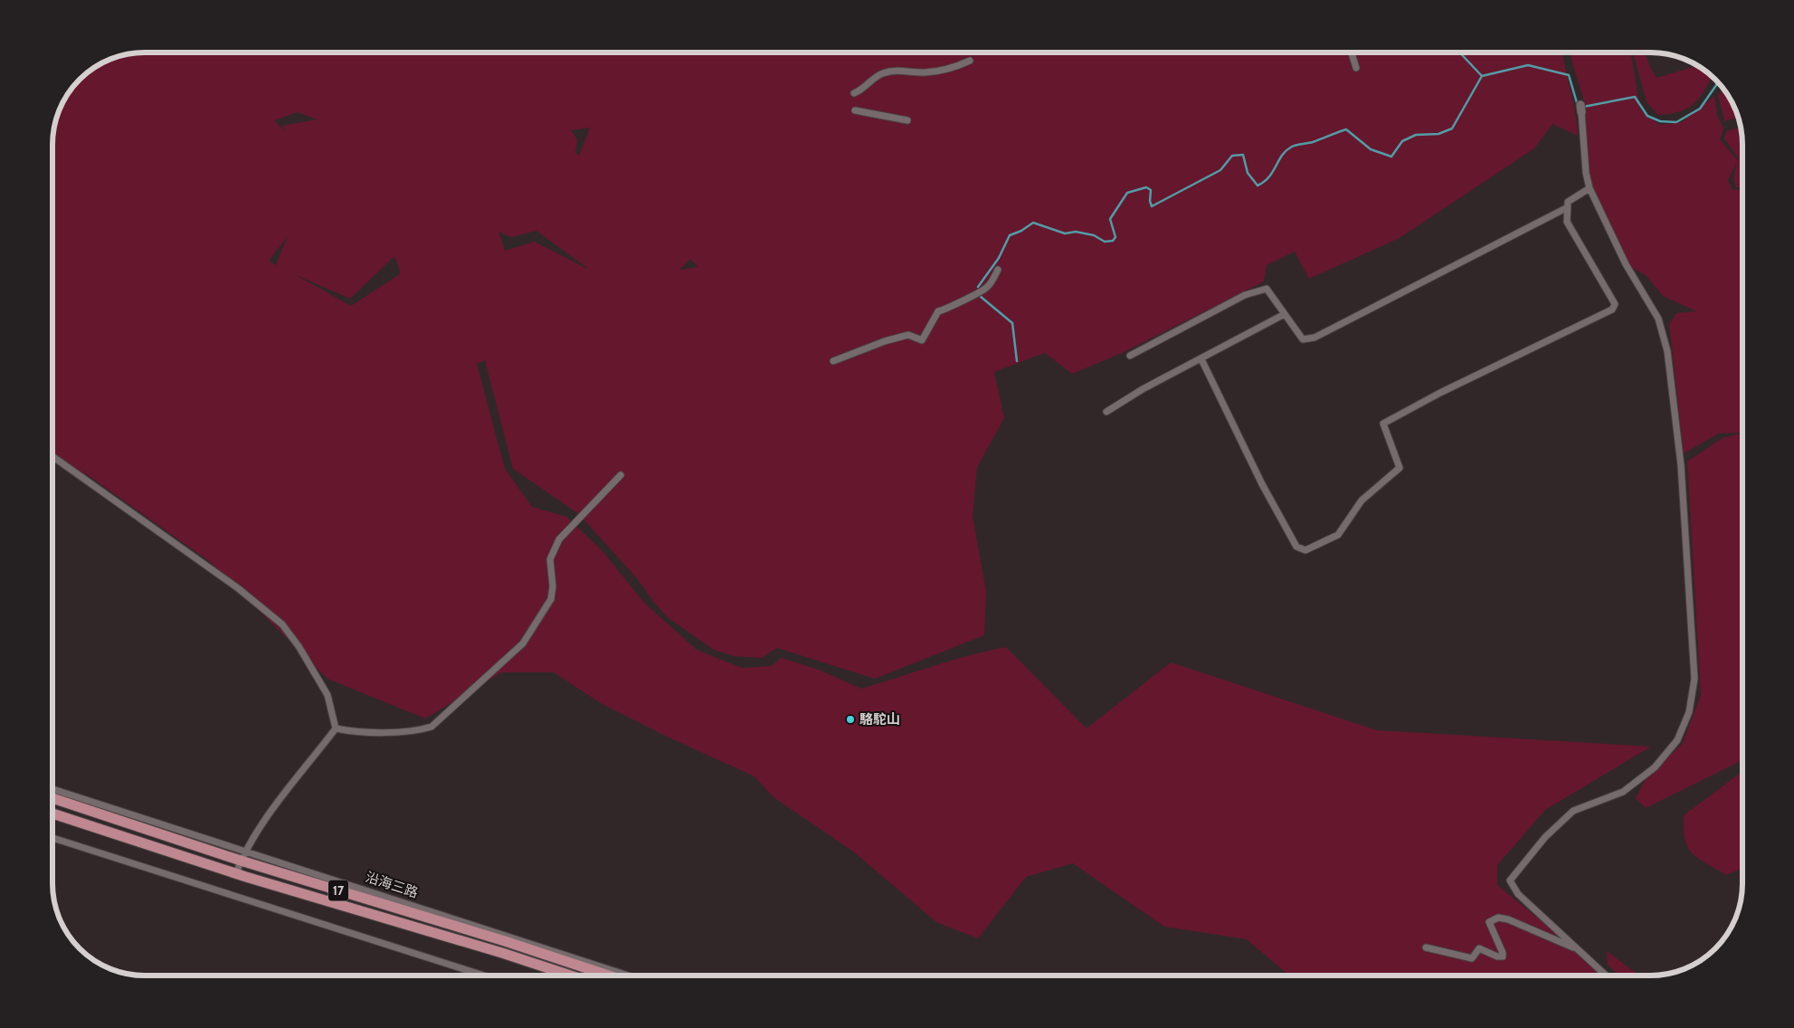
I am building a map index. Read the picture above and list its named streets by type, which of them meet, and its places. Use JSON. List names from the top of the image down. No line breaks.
{"streets":{"main road":["沿海三路","17"]},"places":["駱駝山"]}
